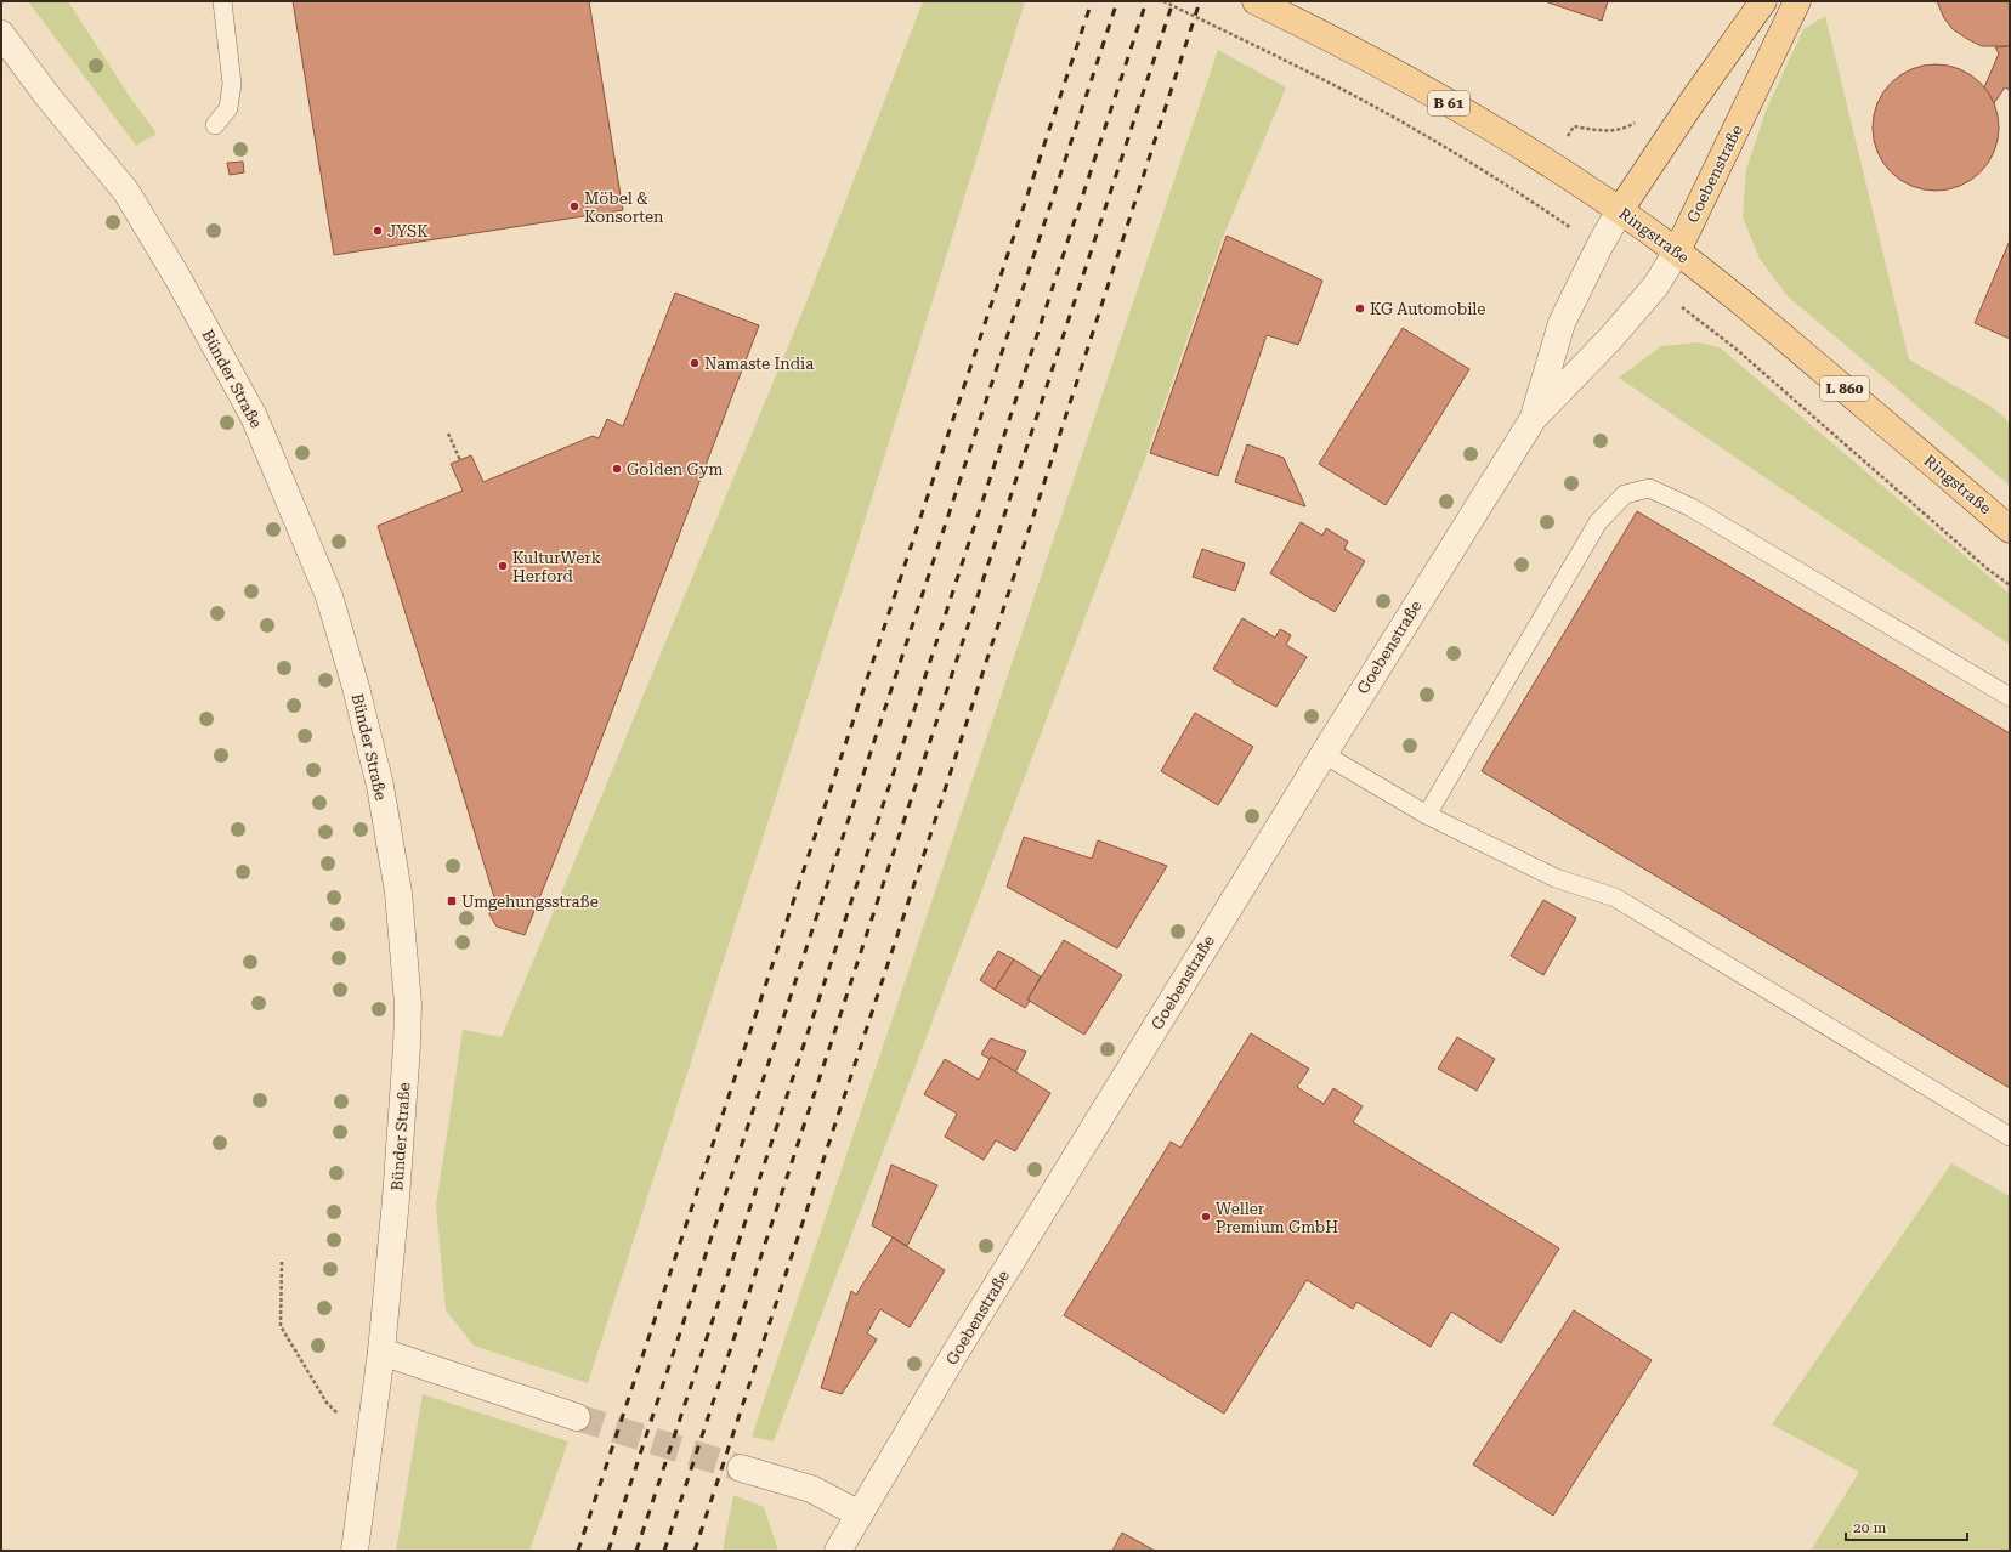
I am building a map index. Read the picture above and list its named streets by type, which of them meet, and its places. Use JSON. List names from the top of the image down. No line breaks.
{"streets":{"main road":["B 61","Goebenstraße","Ringstraße","L 860"],"street":["Bünder Straße"]},"crossings":[["Goebenstraße","Ringstraße"]],"places":{"other":["Möbel & Konsorten","JYSK","KG Automobile","Namaste India","Golden Gym","KulturWerk Herford","Weller Premium GmbH"],"transit":["Umgehungsstraße"]},"scale_bar":"20 m"}
